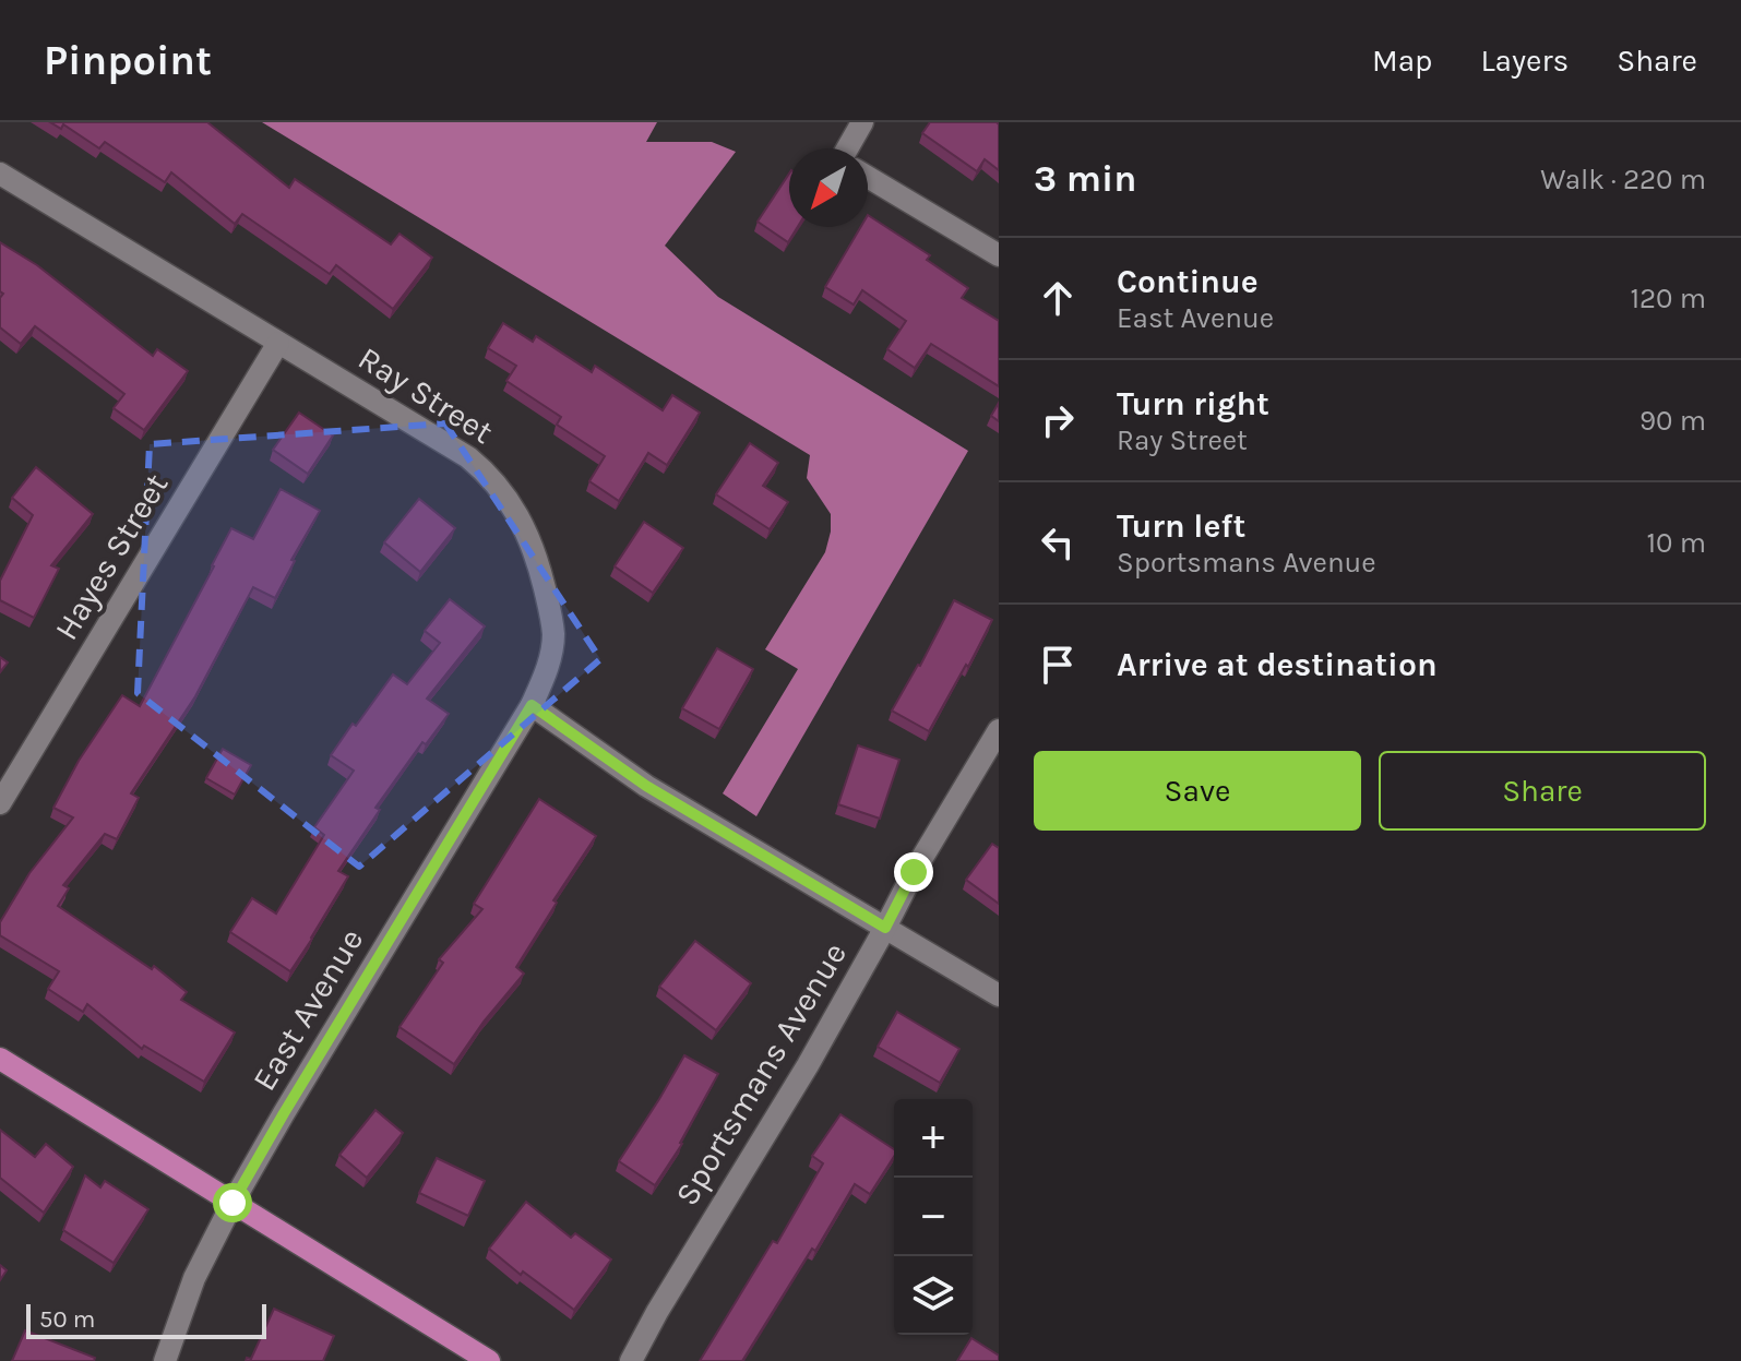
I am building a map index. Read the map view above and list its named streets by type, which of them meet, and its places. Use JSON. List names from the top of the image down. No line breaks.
{"streets":{"street":["Ray Street","Hayes Street","East Avenue","Sportsmans Avenue"]},"crossings":[["Ray Street","Hayes Street"],["Ray Street","East Avenue"]],"scale_bar":"50 m","north":"bottom left","page":{"header":"Pinpoint","nav":["Map","Layers","Share"],"heading":["3 min","Walk · 220 m"],"list":[["Continue","East Avenue","120 m"],["Turn right","Ray Street","90 m"],["Turn left","Sportsmans Avenue","10 m"],"Arrive at destination"],"buttons":["Save","Share"],"map_buttons":["+","−"],"scale":"50 m"}}
